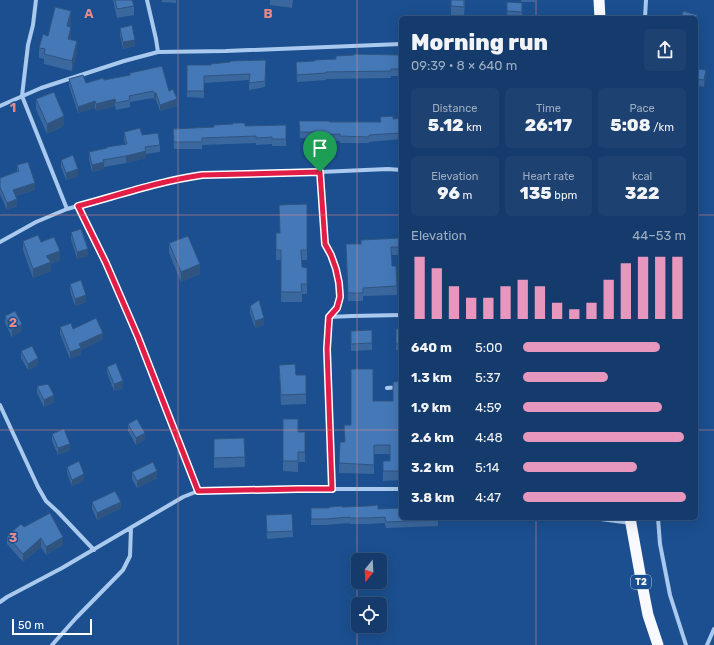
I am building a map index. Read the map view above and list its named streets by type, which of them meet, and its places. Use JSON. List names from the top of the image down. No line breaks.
{"streets":{"highway":["T2"]},"scale_bar":"50 m","north":"bottom","page":{"heading":["Morning run","09:39 · 8 × 640 m"],"stats":[["Distance","5.12 km"],["Time","26:17"],["Pace","5:08 /km"],["Elevation","96 m"],["Heart rate","135 bpm"],["kcal","322"]],"chart":["Elevation","44–53 m"],"list":[{"name":"640 m","note":"5:00"},{"name":"1.3 km","note":"5:37"},{"name":"1.9 km","note":"4:59"},{"name":"2.6 km","note":"4:48"},{"name":"3.2 km","note":"5:14"},{"name":"3.8 km","note":"4:47"}],"scale":"50 m"},"grid":{"columns":["A","B"],"rows":["1","2","3"]}}
